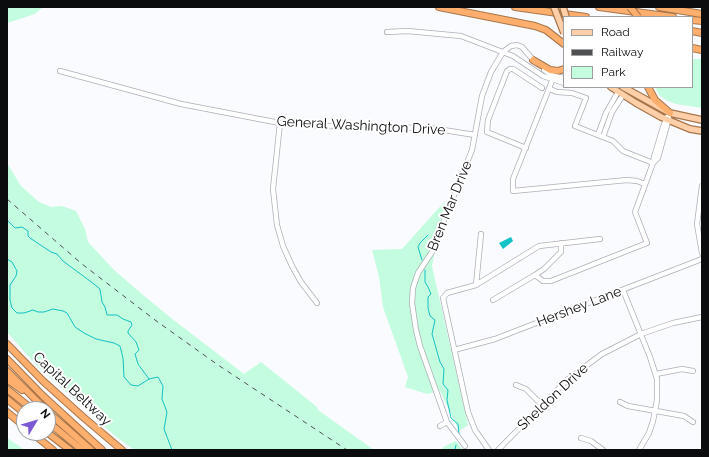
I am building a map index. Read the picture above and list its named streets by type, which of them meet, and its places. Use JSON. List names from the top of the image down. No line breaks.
{"streets":{"highway":["Capital Beltway"],"street":["General Washington Drive","Bren Mar Drive","Hershey Lane","Sheldon Drive"]},"crossings":[["General Washington Drive","Bren Mar Drive"]],"legend":["Road","Railway","Park"],"north":"top right"}
